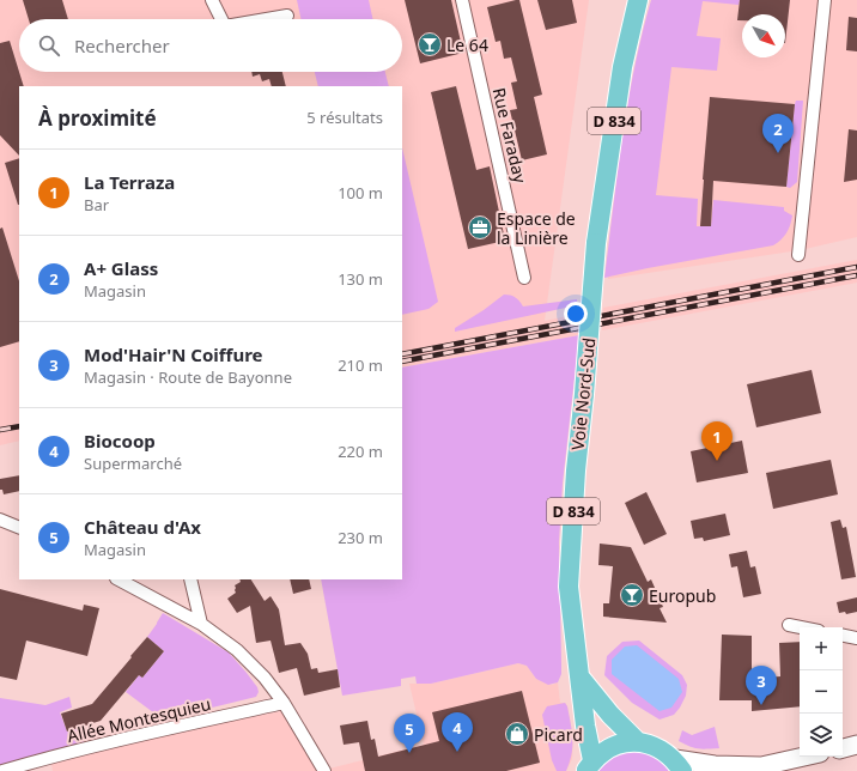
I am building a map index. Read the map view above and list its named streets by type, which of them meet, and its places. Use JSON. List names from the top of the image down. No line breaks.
{"streets":{"main road":["D 834","Voie Nord-Sud"],"street":["Rue Faraday","Allée Montesquieu"]},"places":{"bar":["Le 64","Europub"],"office":["Espace de la Linière"],"shop":["Picard"]},"north":"bottom right","page":{"search":"Rechercher","heading":["À proximité","5 résultats"],"pins":["2","1","3","4","5"],"list":[{"mark":"1","name":"La Terraza","note":"Bar","value":"100 m"},{"mark":"2","name":"A+ Glass","note":"Magasin","value":"130 m"},{"mark":"3","name":"Mod'Hair'N Coiffure","note":"Magasin · Route de Bayonne","value":"210 m"},{"mark":"4","name":"Biocoop","note":"Supermarché","value":"220 m"},{"mark":"5","name":"Château d'Ax","note":"Magasin","value":"230 m"}],"map_buttons":["+","−"]}}
